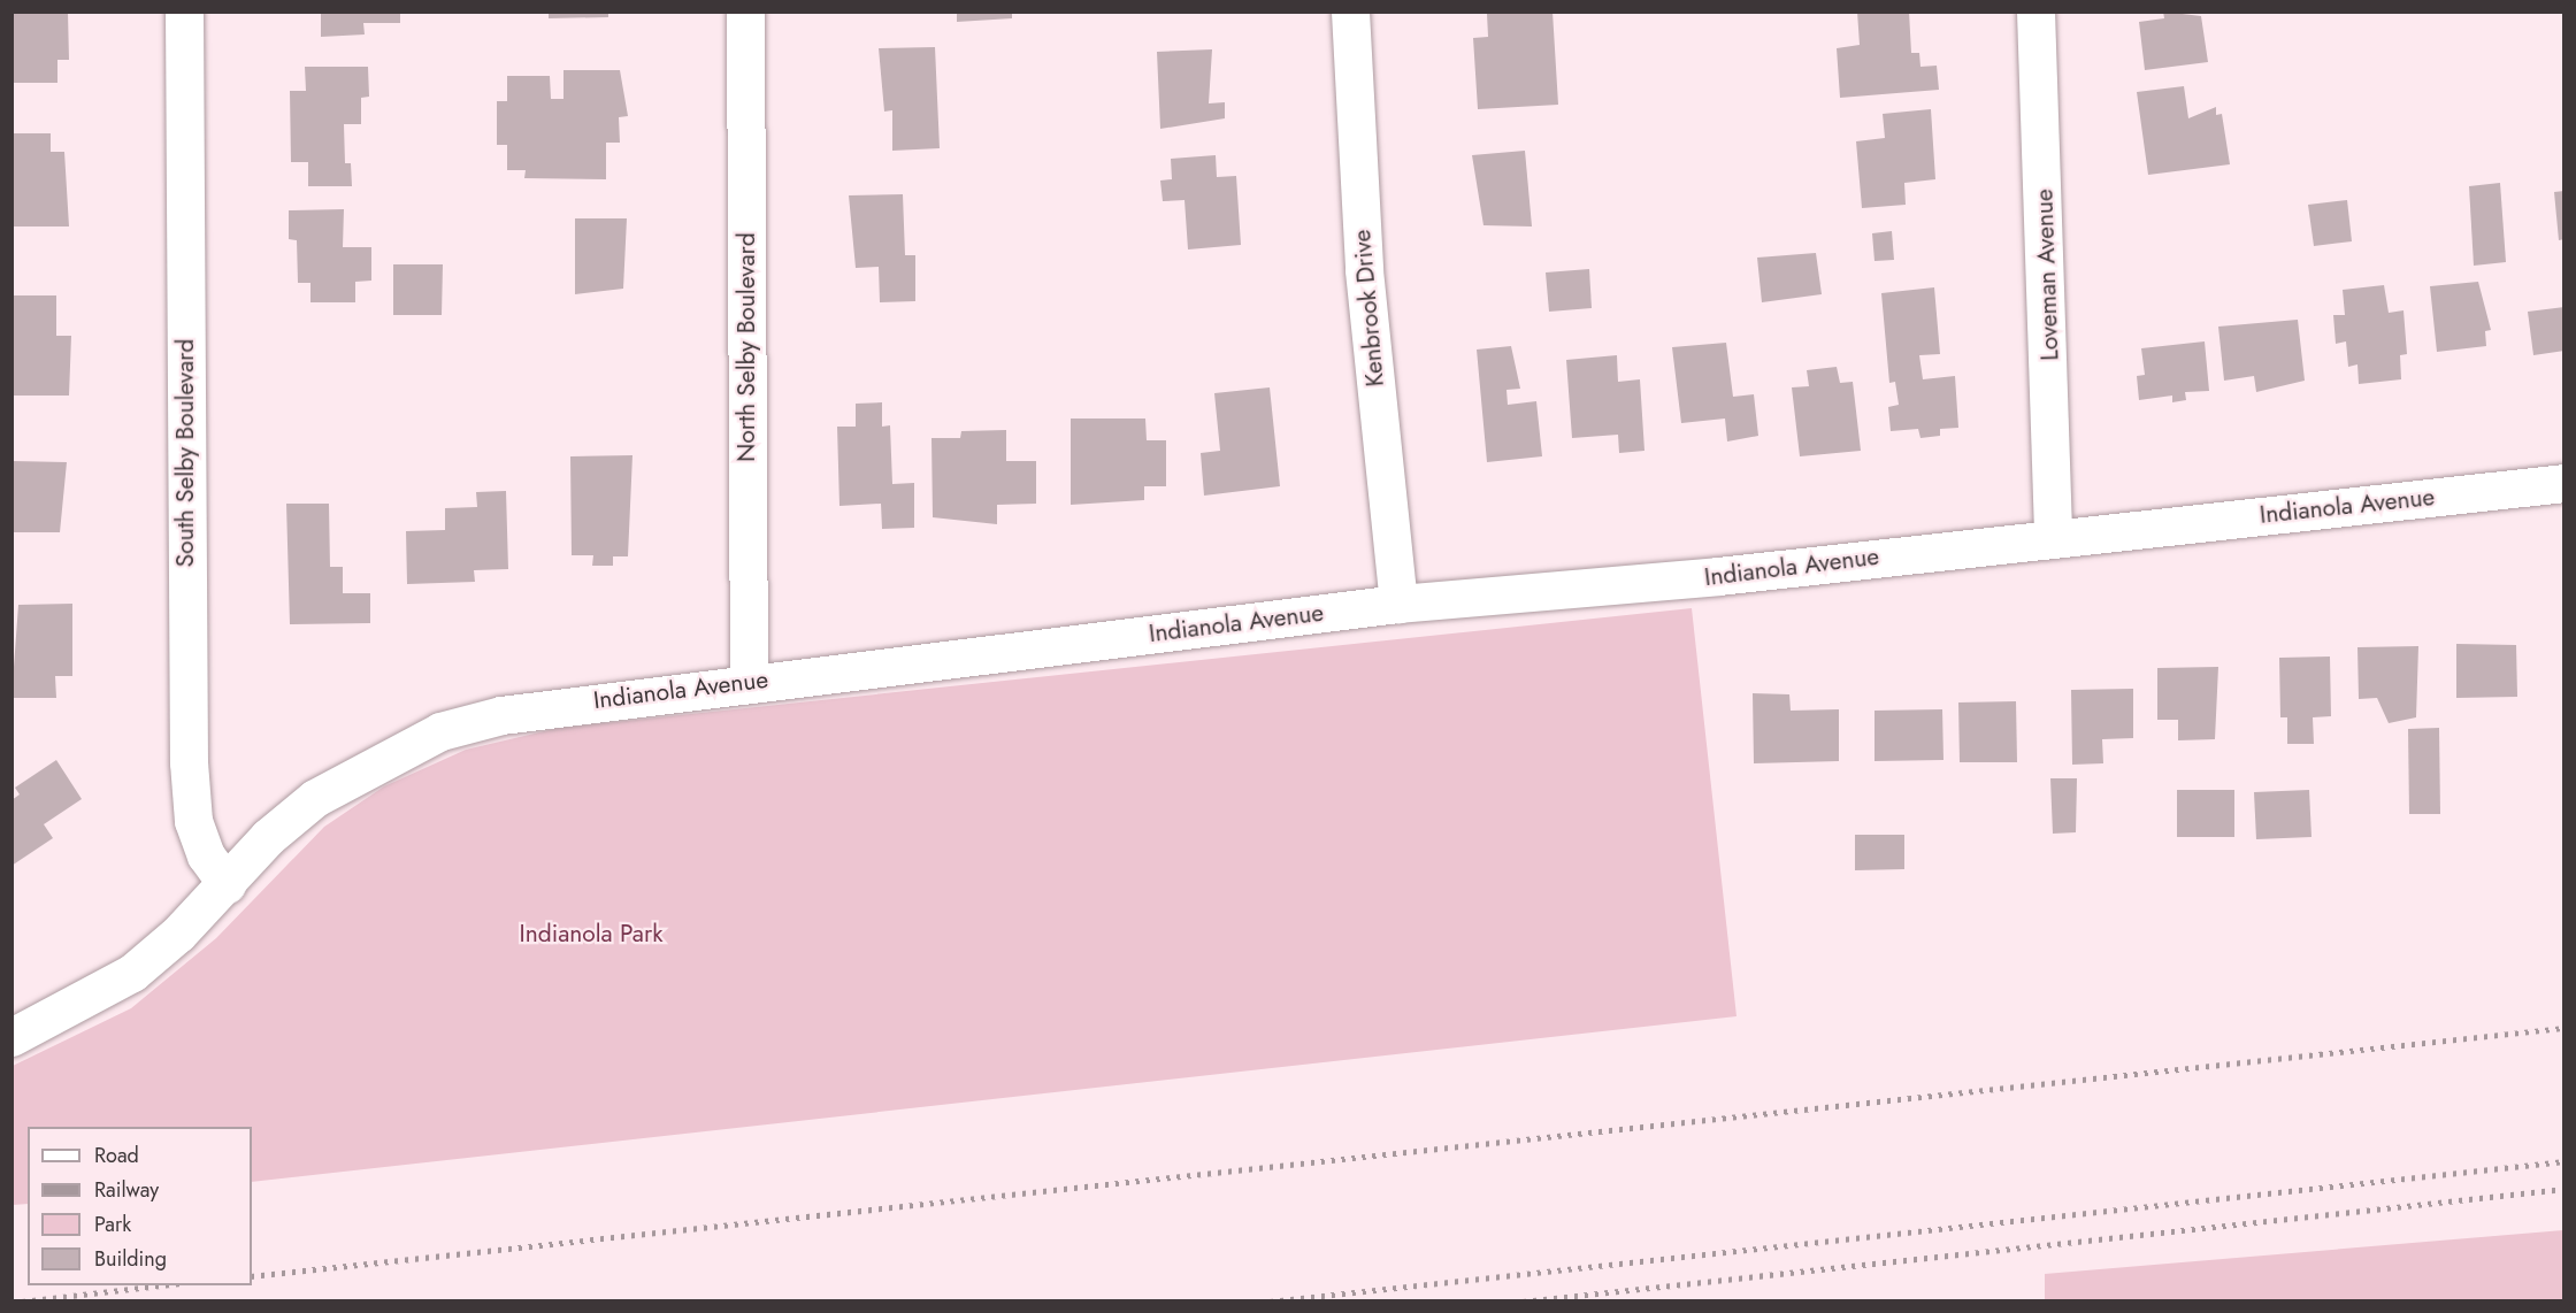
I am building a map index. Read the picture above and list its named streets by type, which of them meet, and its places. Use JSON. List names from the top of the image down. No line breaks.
{"streets":{"street":["Loveman Avenue","Kenbrook Drive","North Selby Boulevard","South Selby Boulevard","Indianola Avenue"]},"crossings":[["Loveman Avenue","Indianola Avenue"],["Kenbrook Drive","Indianola Avenue"],["North Selby Boulevard","Indianola Avenue"],["South Selby Boulevard","Indianola Avenue"]],"parks":["Indianola Park"],"legend":["Road","Railway","Park","Building"]}
